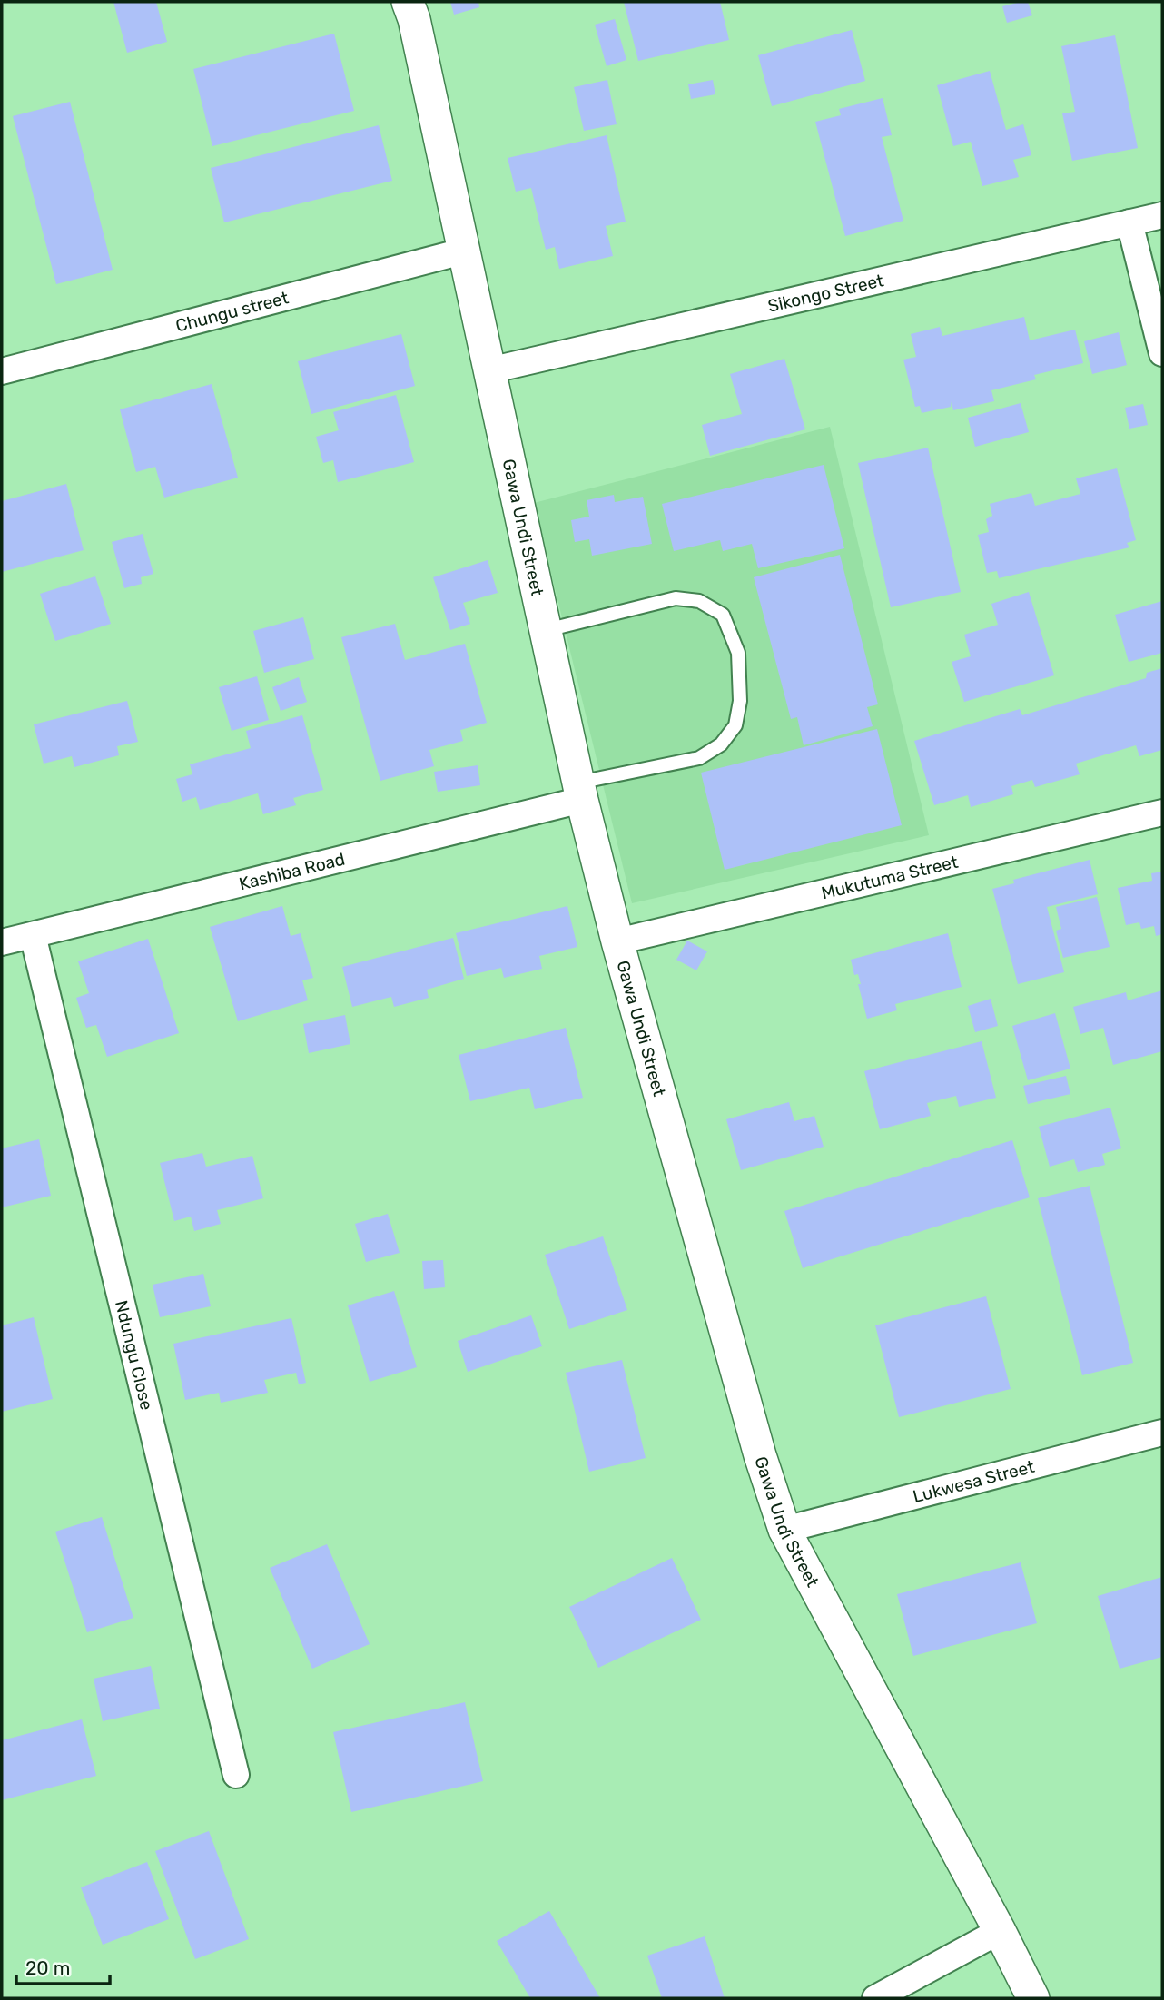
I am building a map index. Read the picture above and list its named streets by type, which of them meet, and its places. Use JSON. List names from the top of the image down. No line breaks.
{"streets":{"street":["Sikongo Street","Chungu street","Gawa Undi Street","Kashiba Road","Mukutuma Street","Ndungu Close","Lukwesa Street"]},"crossings":[["Sikongo Street","Gawa Undi Street"],["Chungu street","Gawa Undi Street"],["Gawa Undi Street","Kashiba Road"],["Gawa Undi Street","Mukutuma Street"],["Gawa Undi Street","Lukwesa Street"],["Kashiba Road","Ndungu Close"]],"scale_bar":"20 m"}
